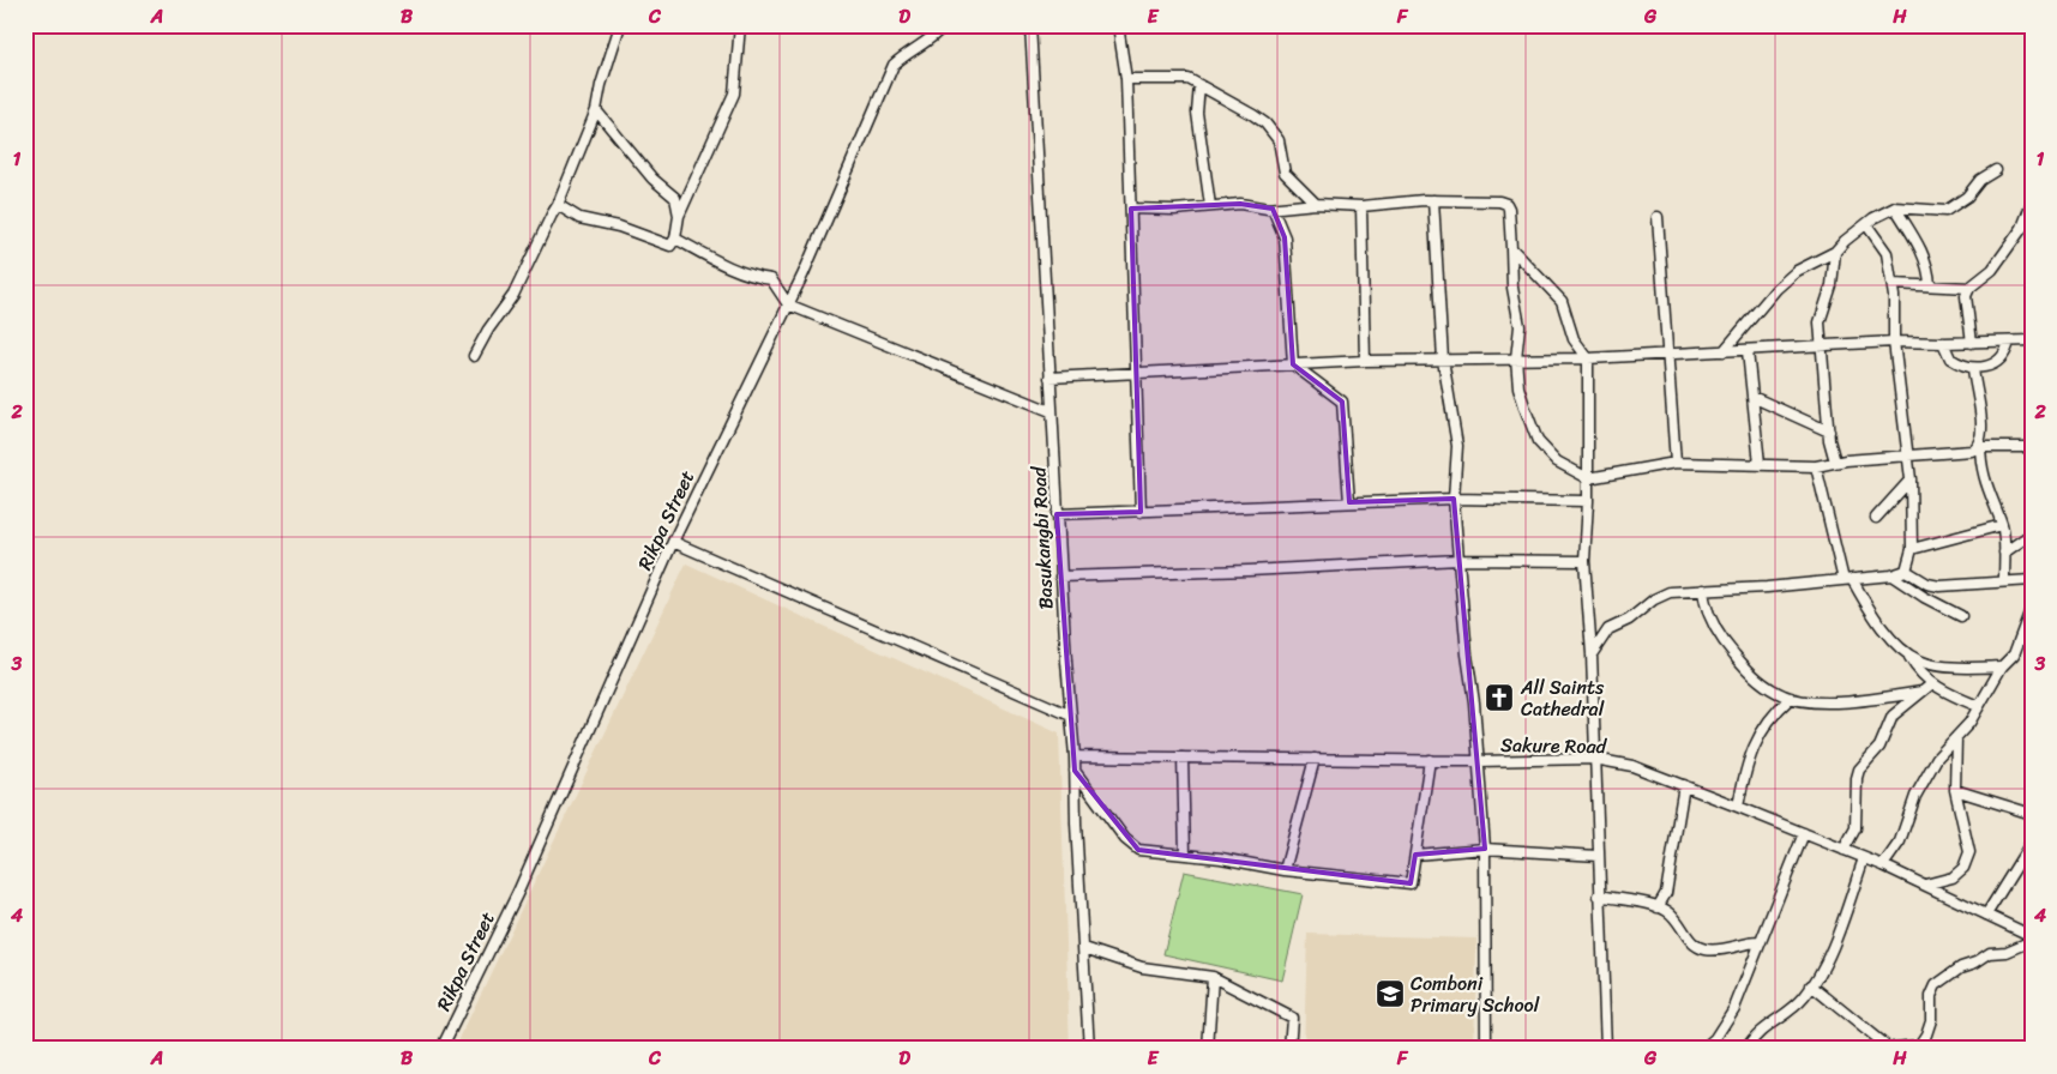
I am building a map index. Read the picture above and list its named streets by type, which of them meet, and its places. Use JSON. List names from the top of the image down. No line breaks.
{"streets":{"street":["Rikpa Street","Basukangbi Road","Sakure Road"]},"crossings":[["Basukangbi Road","Sakure Road"]],"places":{"church":["All Saints Cathedral"],"school or university":["Comboni Primary School"]},"grid":{"columns":["A","B","C","D","E","F","G","H"],"rows":["1","2","3","4"]}}
